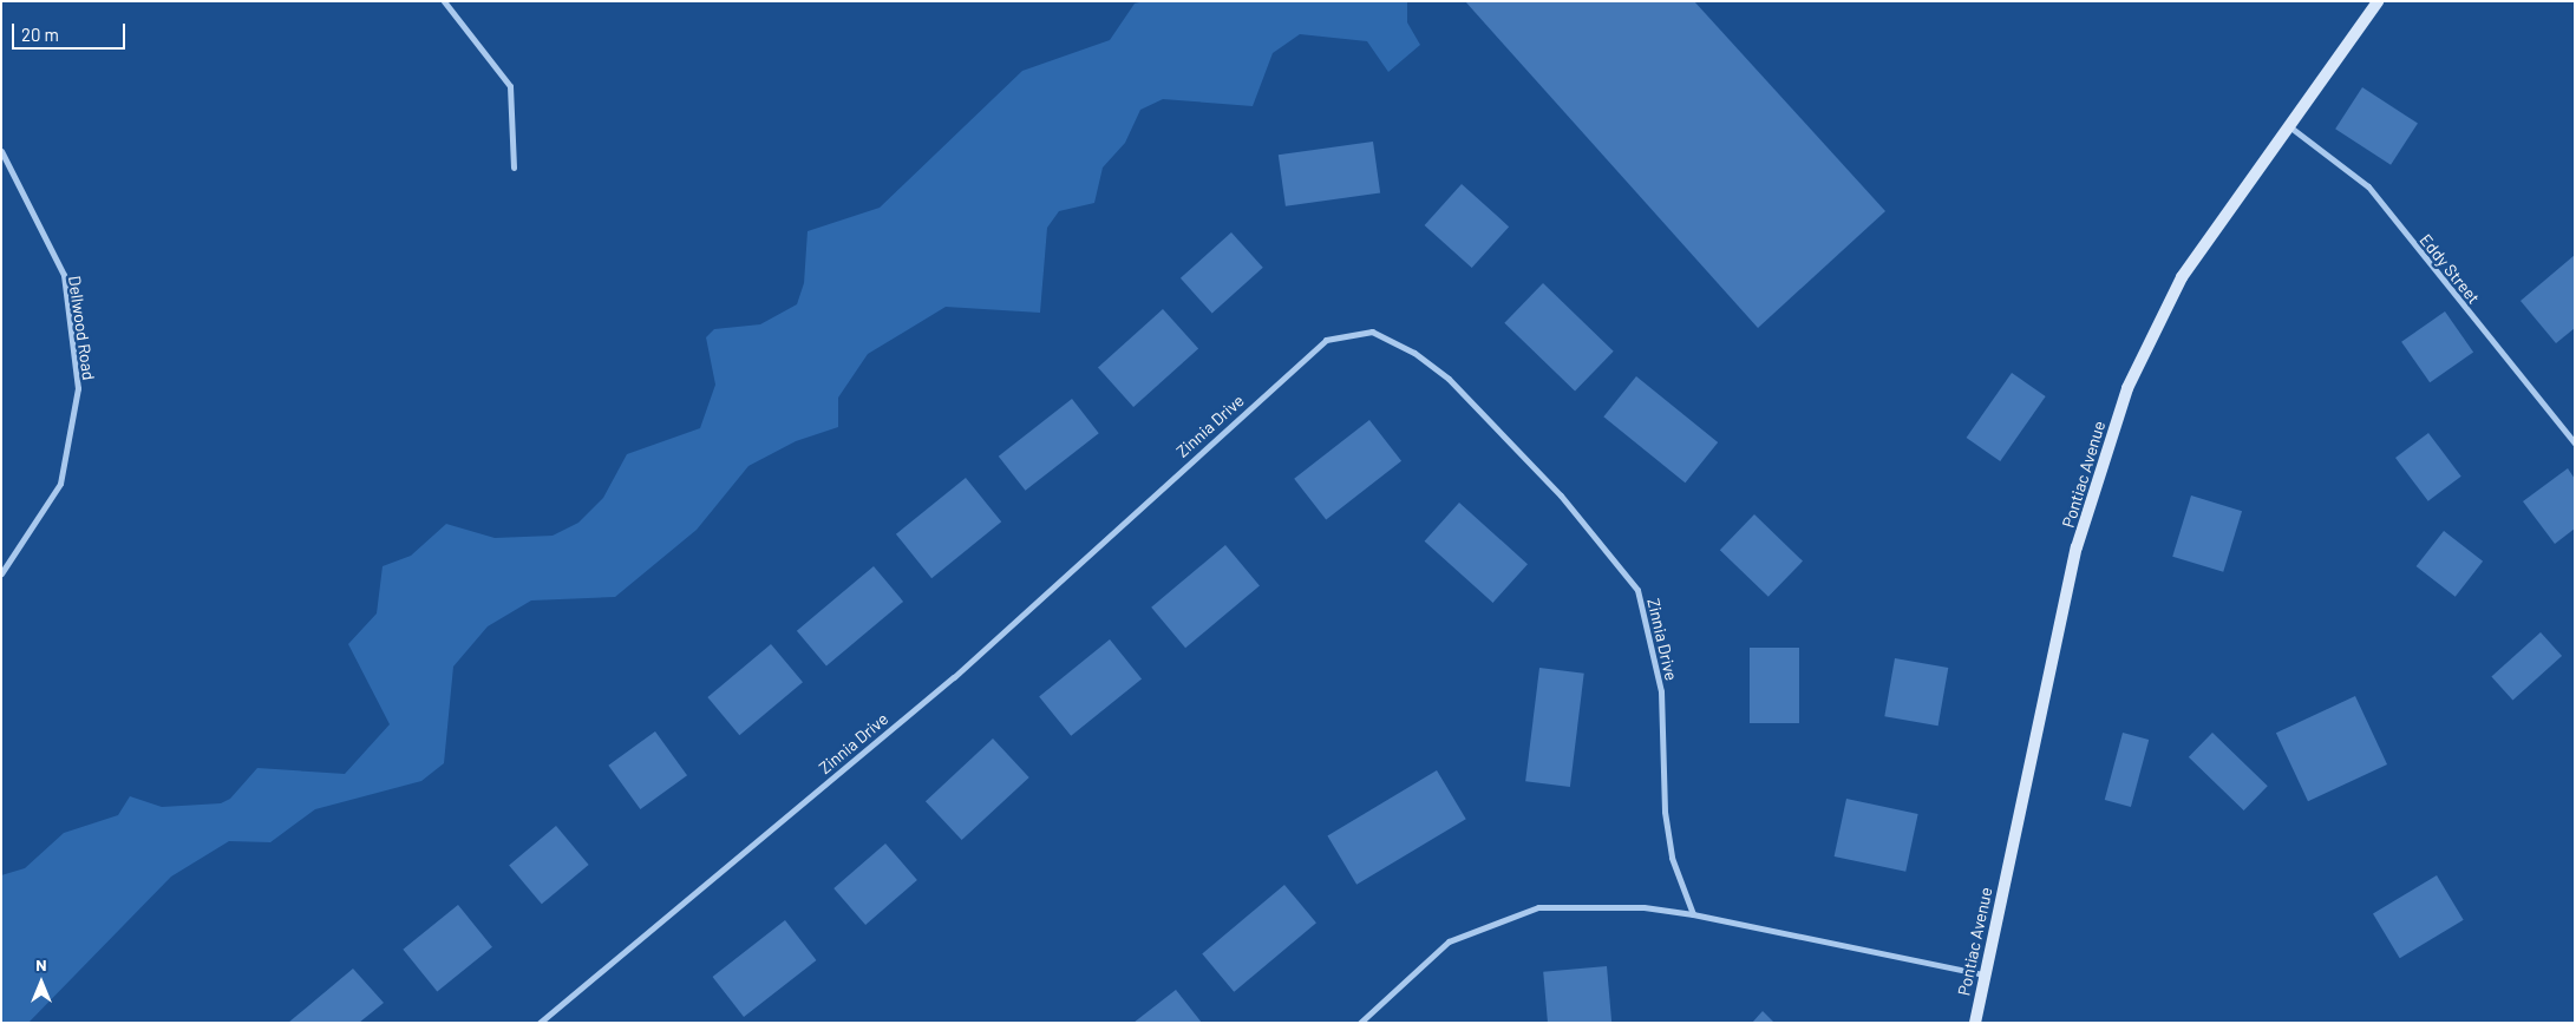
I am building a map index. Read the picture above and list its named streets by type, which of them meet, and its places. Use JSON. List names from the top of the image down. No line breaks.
{"streets":{"main road":["Pontiac Avenue"],"street":["Eddy Street","Dellwood Road","Zinnia Drive"]},"crossings":[["Eddy Street","Pontiac Avenue"]],"scale_bar":"20 m","north":"top"}
